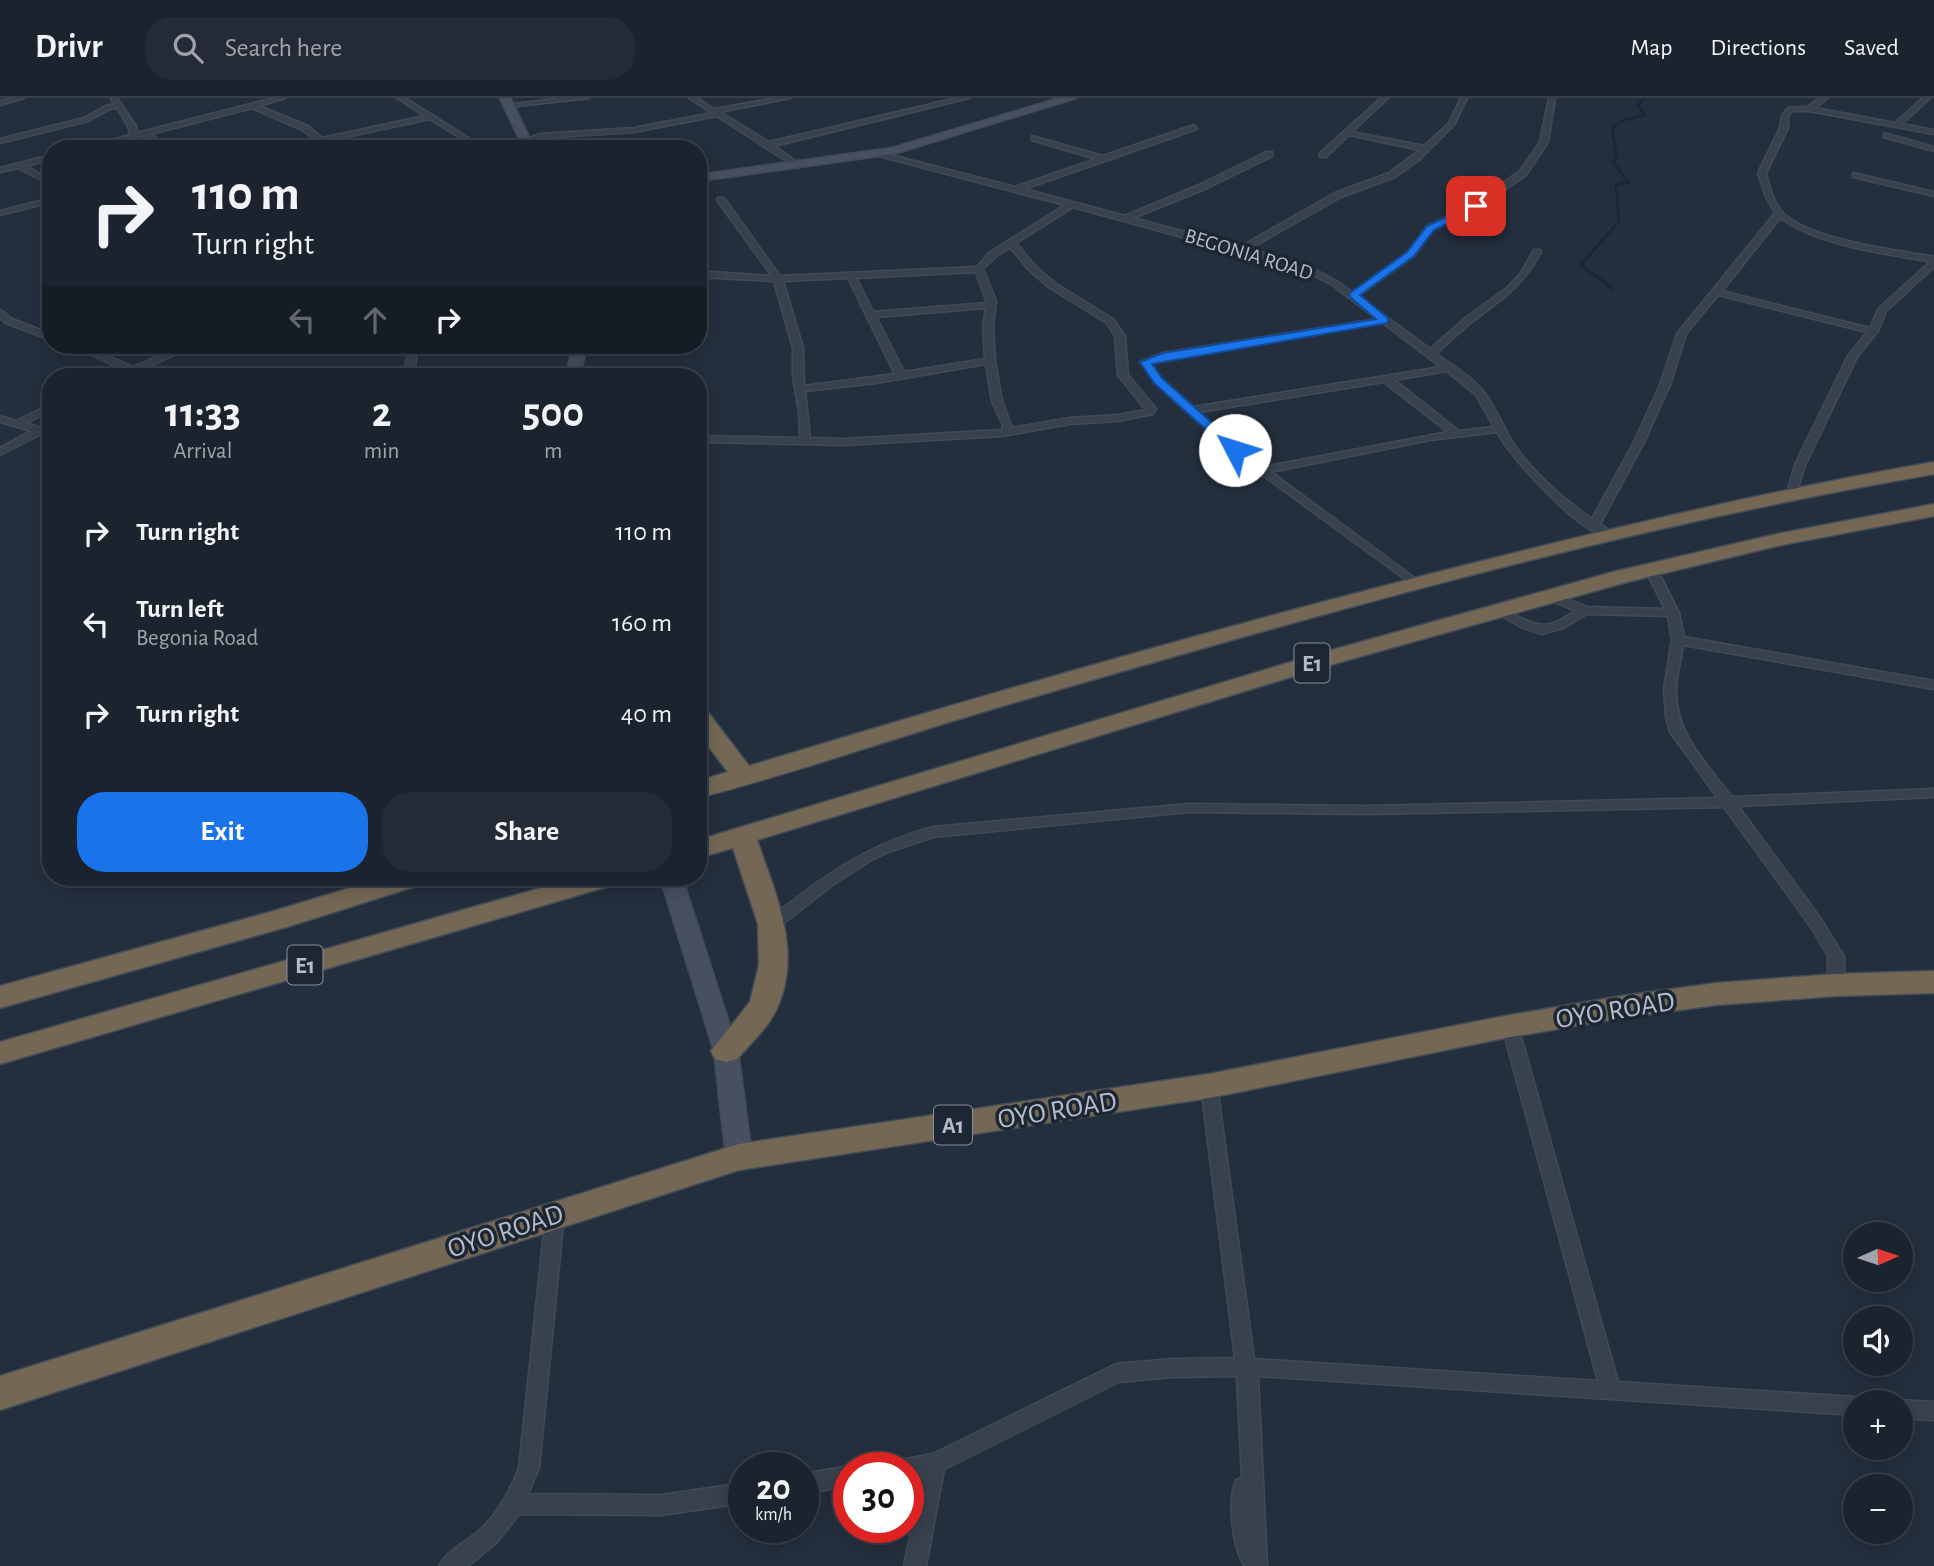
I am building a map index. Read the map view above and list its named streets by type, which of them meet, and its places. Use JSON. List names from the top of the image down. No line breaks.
{"streets":{"highway":["E1","OYO ROAD","A1"],"street":["BEGONIA ROAD"]},"crossings":[["BEGONIA ROAD","E1"]],"north":"right","page":{"header":"Drivr","search":"Search here","nav":["Map","Directions","Saved"],"turn":["110 m","Turn right"],"eta":["11:33","Arrival","2","min","500","m"],"list":[{"name":"Turn right","value":"110 m"},{"name":"Turn left","note":"Begonia Road","value":"160 m"},{"name":"Turn right","value":"40 m"}],"buttons":["Exit","Share"],"map_buttons":["+","−"],"speed":"20 km/h","limit":"30"}}
